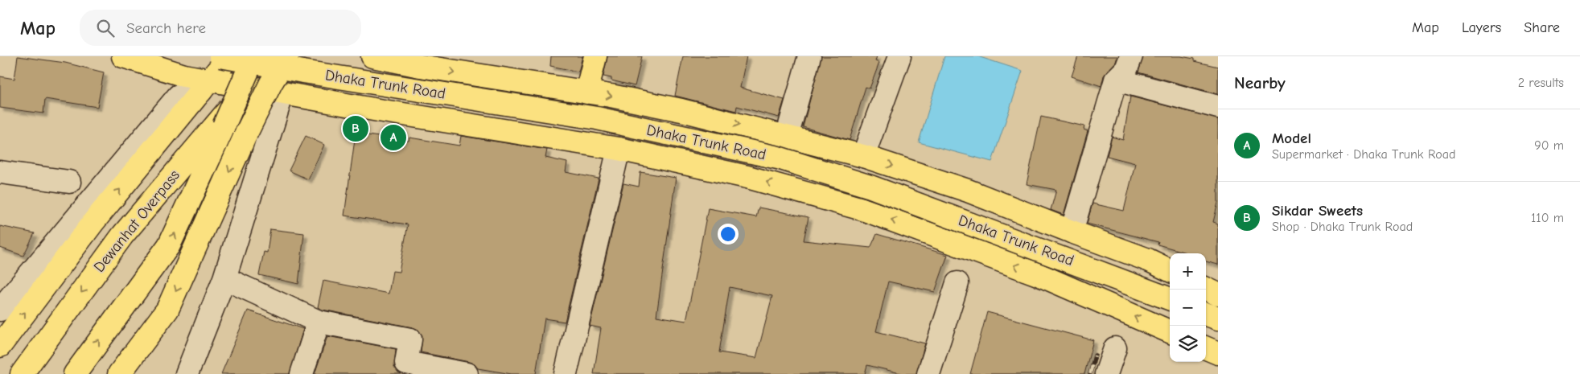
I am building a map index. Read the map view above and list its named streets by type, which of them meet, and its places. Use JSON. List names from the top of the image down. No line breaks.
{"streets":{"main road":["Dhaka Trunk Road","Dewanhat Overpass"]},"crossings":[["Dhaka Trunk Road","Dewanhat Overpass"]],"page":{"header":"Map","search":"Search here","nav":["Map","Layers","Share"],"heading":["Nearby","2 results"],"list":[{"mark":"A","name":"Model","note":"Supermarket · Dhaka Trunk Road","value":"90 m"},{"mark":"B","name":"Sikdar Sweets","note":"Shop · Dhaka Trunk Road","value":"110 m"}],"pins":["B","A"],"map_buttons":["+","−"]}}
